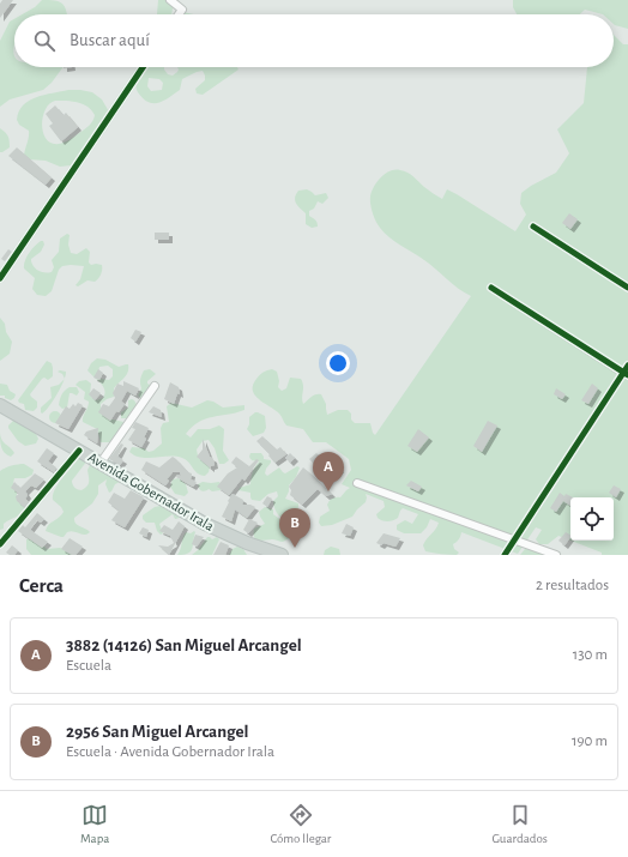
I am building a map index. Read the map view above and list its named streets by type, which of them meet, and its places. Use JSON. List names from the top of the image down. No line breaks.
{"streets":{"main road":["Avenida Gobernador Irala"]},"page":{"search":"Buscar aquí","pins":["A","B"],"heading":["Cerca","2 resultados"],"list":[{"mark":"A","name":"3882 (14126) San Miguel Arcangel","note":"Escuela","value":"130 m"},{"mark":"B","name":"2956 San Miguel Arcangel","note":"Escuela · Avenida Gobernador Irala","value":"190 m"}],"nav":["Mapa","Cómo llegar","Guardados"]}}
